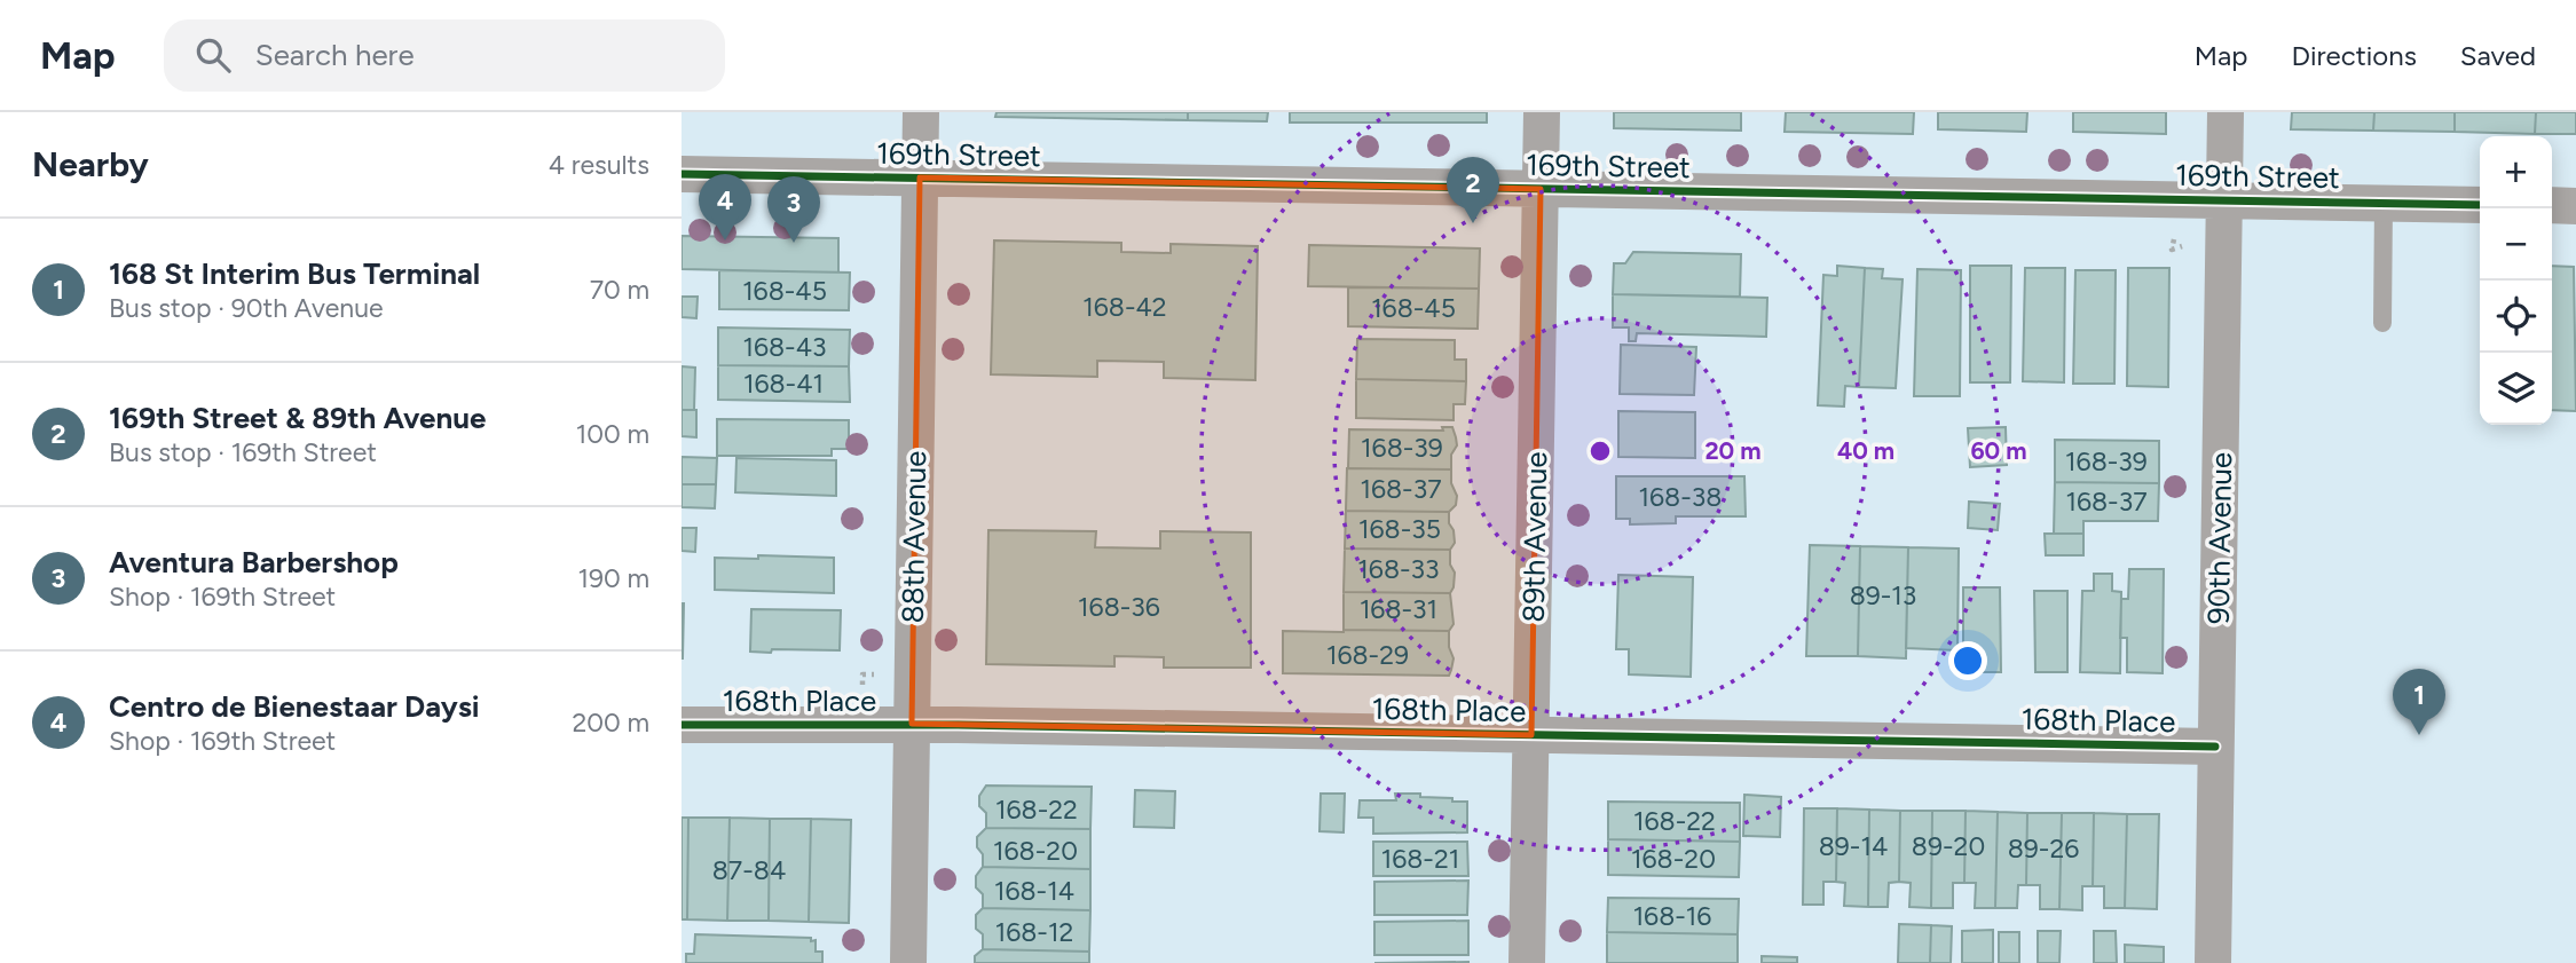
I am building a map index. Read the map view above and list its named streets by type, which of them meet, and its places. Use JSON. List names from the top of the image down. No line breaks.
{"streets":{"street":["169th Street","88th Avenue","89th Avenue","90th Avenue","168th Place"]},"crossings":[["169th Street","88th Avenue"],["169th Street","89th Avenue"],["169th Street","90th Avenue"],["88th Avenue","168th Place"],["89th Avenue","168th Place"],["90th Avenue","168th Place"]],"house_numbers":["168-45","168-42","168-45","168-43","168-41","168-39","168-39","168-37","168-38","168-37","168-35","168-33","89-13","168-36","168-31","168-29","168-22","168-22","89-14","89-20","89-26","168-20","168-21","168-20","87-84","168-14","168-16","168-12"],"page":{"header":"Map","search":"Search here","nav":["Map","Directions","Saved"],"heading":["Nearby","4 results"],"map_buttons":["+","−"],"pins":["2","4","3","1"],"list":[{"mark":"1","name":"168 St Interim Bus Terminal","note":"Bus stop · 90th Avenue","value":"70 m"},{"mark":"2","name":"169th Street & 89th Avenue","note":"Bus stop · 169th Street","value":"100 m"},{"mark":"3","name":"Aventura Barbershop","note":"Shop · 169th Street","value":"190 m"},{"mark":"4","name":"Centro de Bienestaar Daysi","note":"Shop · 169th Street","value":"200 m"}]},"rings":["20 m","40 m","60 m"]}
